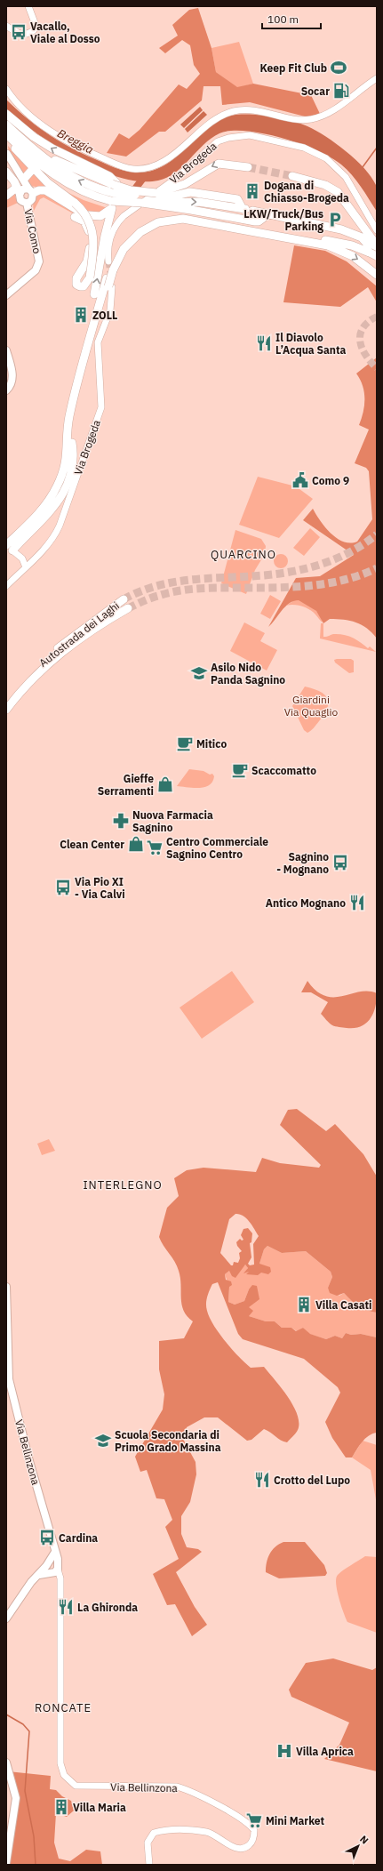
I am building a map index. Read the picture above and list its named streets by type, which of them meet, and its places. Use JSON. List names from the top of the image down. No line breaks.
{"streets":{"highway":["Autostrada dei Laghi"],"main road":["Via Como","Via Bellinzona"],"street":["Via Brogeda"]},"districts":["QUARCINO","INTERLEGNO","RONCATE"],"water":["Breggia"],"parks":["Giardini Via Quaglio"],"places":{"bus stop":["Vacallo, Viale al Dosso","Sagnino - Mognano","Via Pio XI - Via Calvi","Cardina"],"sports":["Keep Fit Club"],"fuel station":["Socar"],"building":["Dogana di Chiasso-Brogeda","ZOLL","Villa Casati","Villa Maria"],"parking":["LKW/Truck/Bus Parking"],"restaurant":["Il Diavolo L’Acqua Santa","Antico Mognano","Crotto del Lupo","La Ghironda"],"public building":["Como 9"],"school or university":["Asilo Nido Panda Sagnino","Scuola Secondaria di Primo Grado Massina"],"cafe":["Mitico","Scaccomatto"],"shop":["Gieffe Serramenti","Clean Center"],"pharmacy":["Nuova Farmacia Sagnino"],"supermarket":["Centro Commerciale Sagnino Centro","Mini Market"],"hospital":["Villa Aprica"]},"scale_bar":"100 m","north":"top right"}
